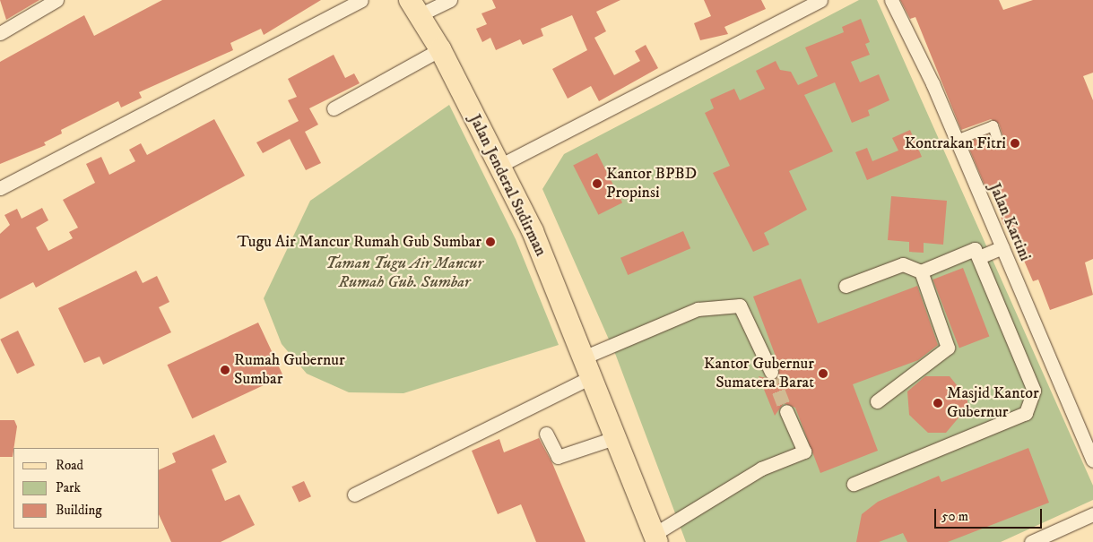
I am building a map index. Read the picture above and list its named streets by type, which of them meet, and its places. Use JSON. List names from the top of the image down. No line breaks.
{"streets":{"main road":["Jalan Jenderal Sudirman"],"street":["Jalan Kartini"]},"parks":["Taman Tugu Air Mancur Rumah Gub. Sumbar"],"places":["Kontrakan Fitri","Kantor BPBD Propinsi","Tugu Air Mancur Rumah Gub Sumbar","Rumah Gubernur Sumbar","Kantor Gubernur Sumatera Barat","Masjid Kantor Gubernur"],"legend":["Road","Park","Building"],"scale_bar":"50 m"}
